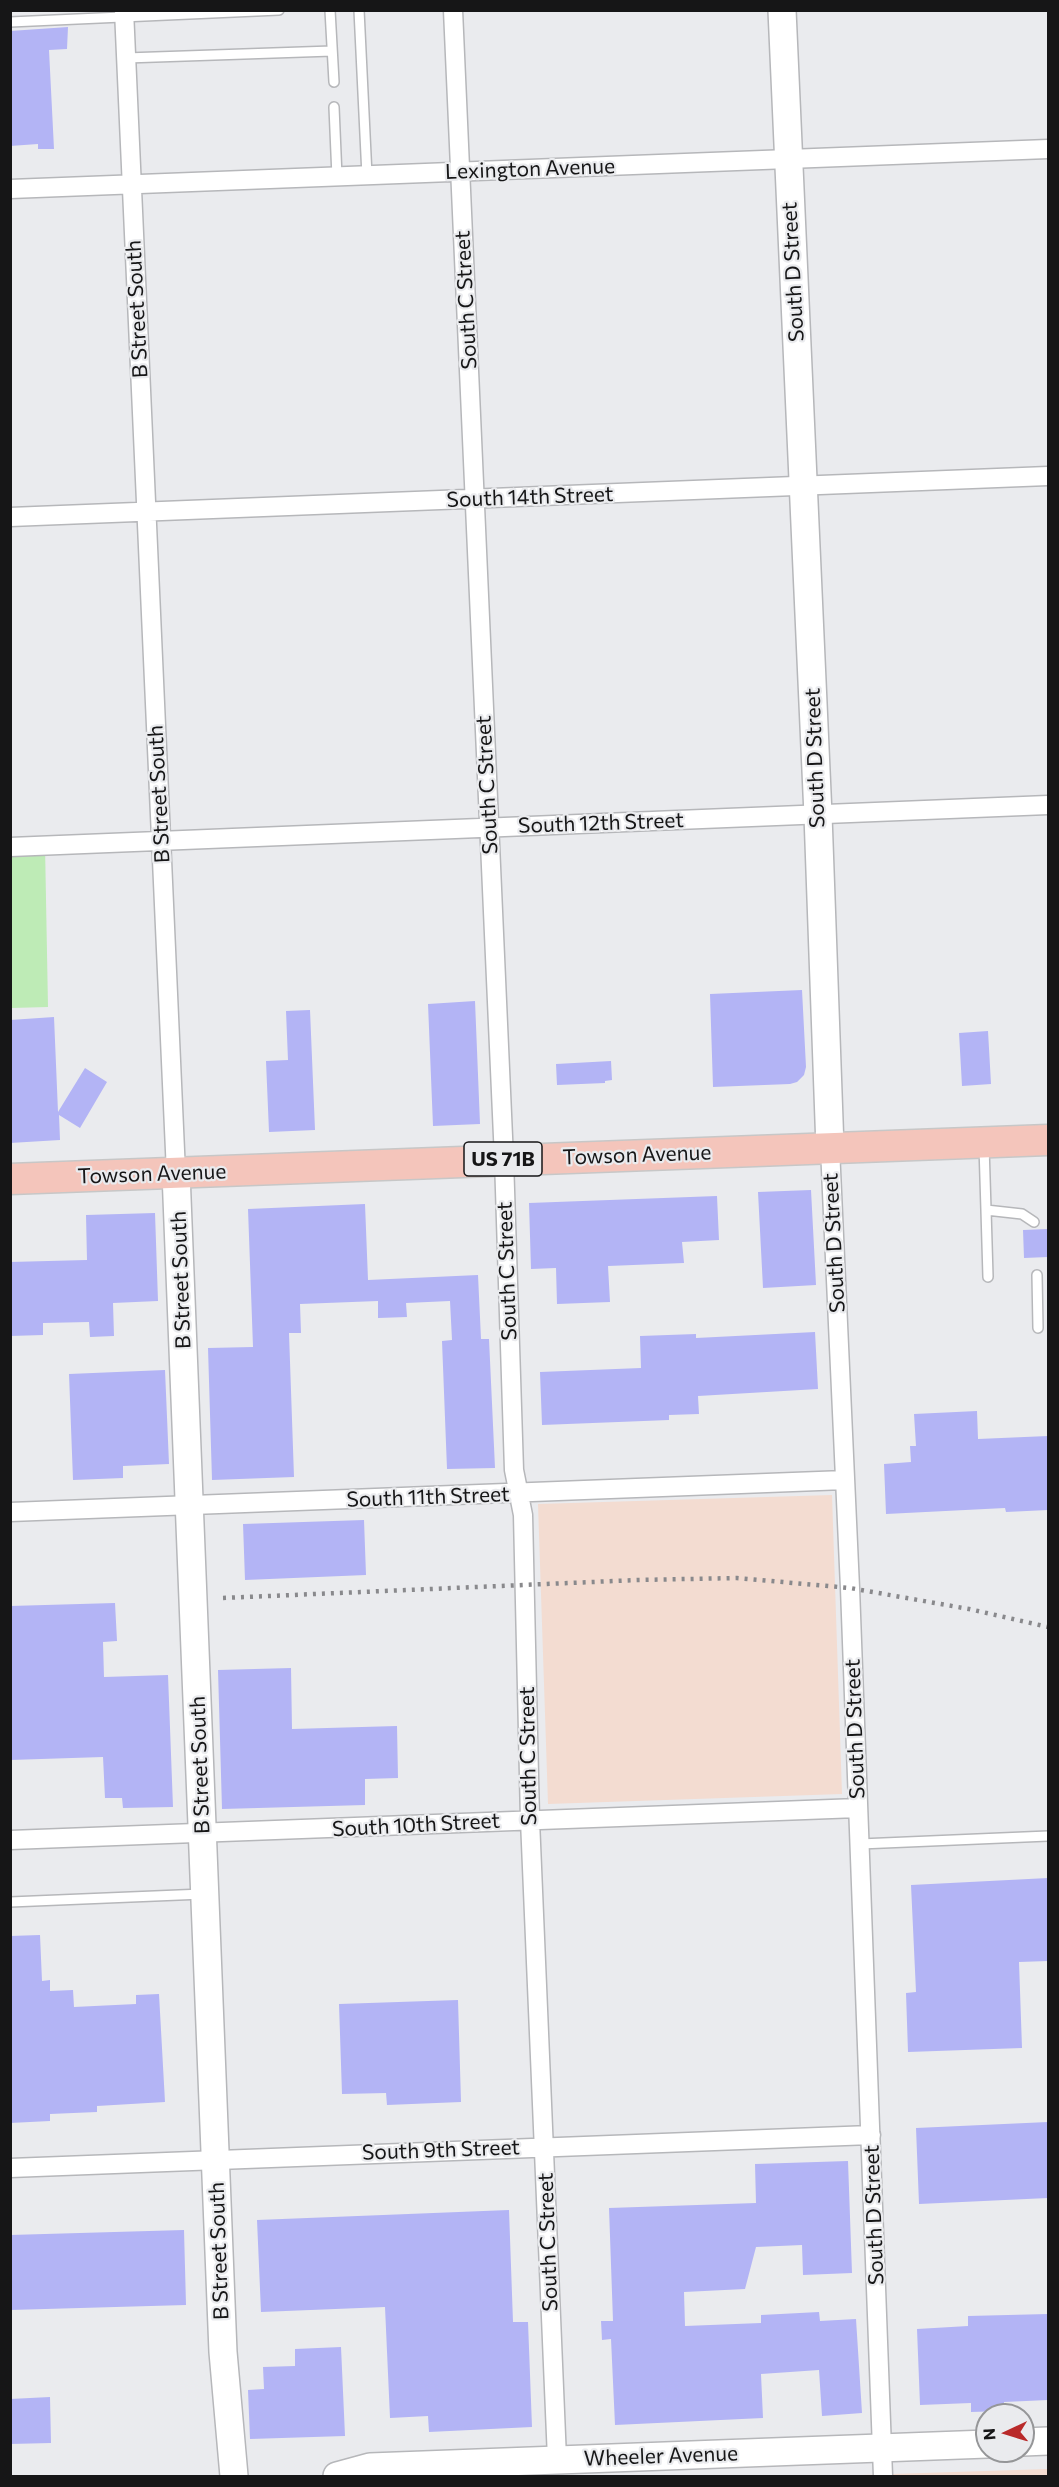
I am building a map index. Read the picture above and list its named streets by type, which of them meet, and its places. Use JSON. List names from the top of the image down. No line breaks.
{"streets":{"main road":["Towson Avenue","US 71B"],"street":["Lexington Avenue","South D Street","South C Street","B Street South","South 14th Street","South 12th Street","South 11th Street","South 10th Street","South 9th Street","Wheeler Avenue"]},"crossings":[["Lexington Avenue","South D Street"],["Lexington Avenue","South C Street"],["Lexington Avenue","B Street South"],["South D Street","South 14th Street"],["South D Street","South 12th Street"],["South D Street","Towson Avenue"],["South D Street","South 11th Street"],["South D Street","South 10th Street"],["South D Street","South 9th Street"],["South D Street","Wheeler Avenue"],["South C Street","South 14th Street"],["South C Street","South 12th Street"],["South C Street","Towson Avenue"],["South C Street","South 11th Street"],["South C Street","South 10th Street"],["South C Street","South 9th Street"],["South C Street","Wheeler Avenue"],["B Street South","South 14th Street"],["B Street South","South 12th Street"],["B Street South","Towson Avenue"],["B Street South","South 11th Street"],["B Street South","South 10th Street"],["B Street South","South 9th Street"]],"north":"left"}
